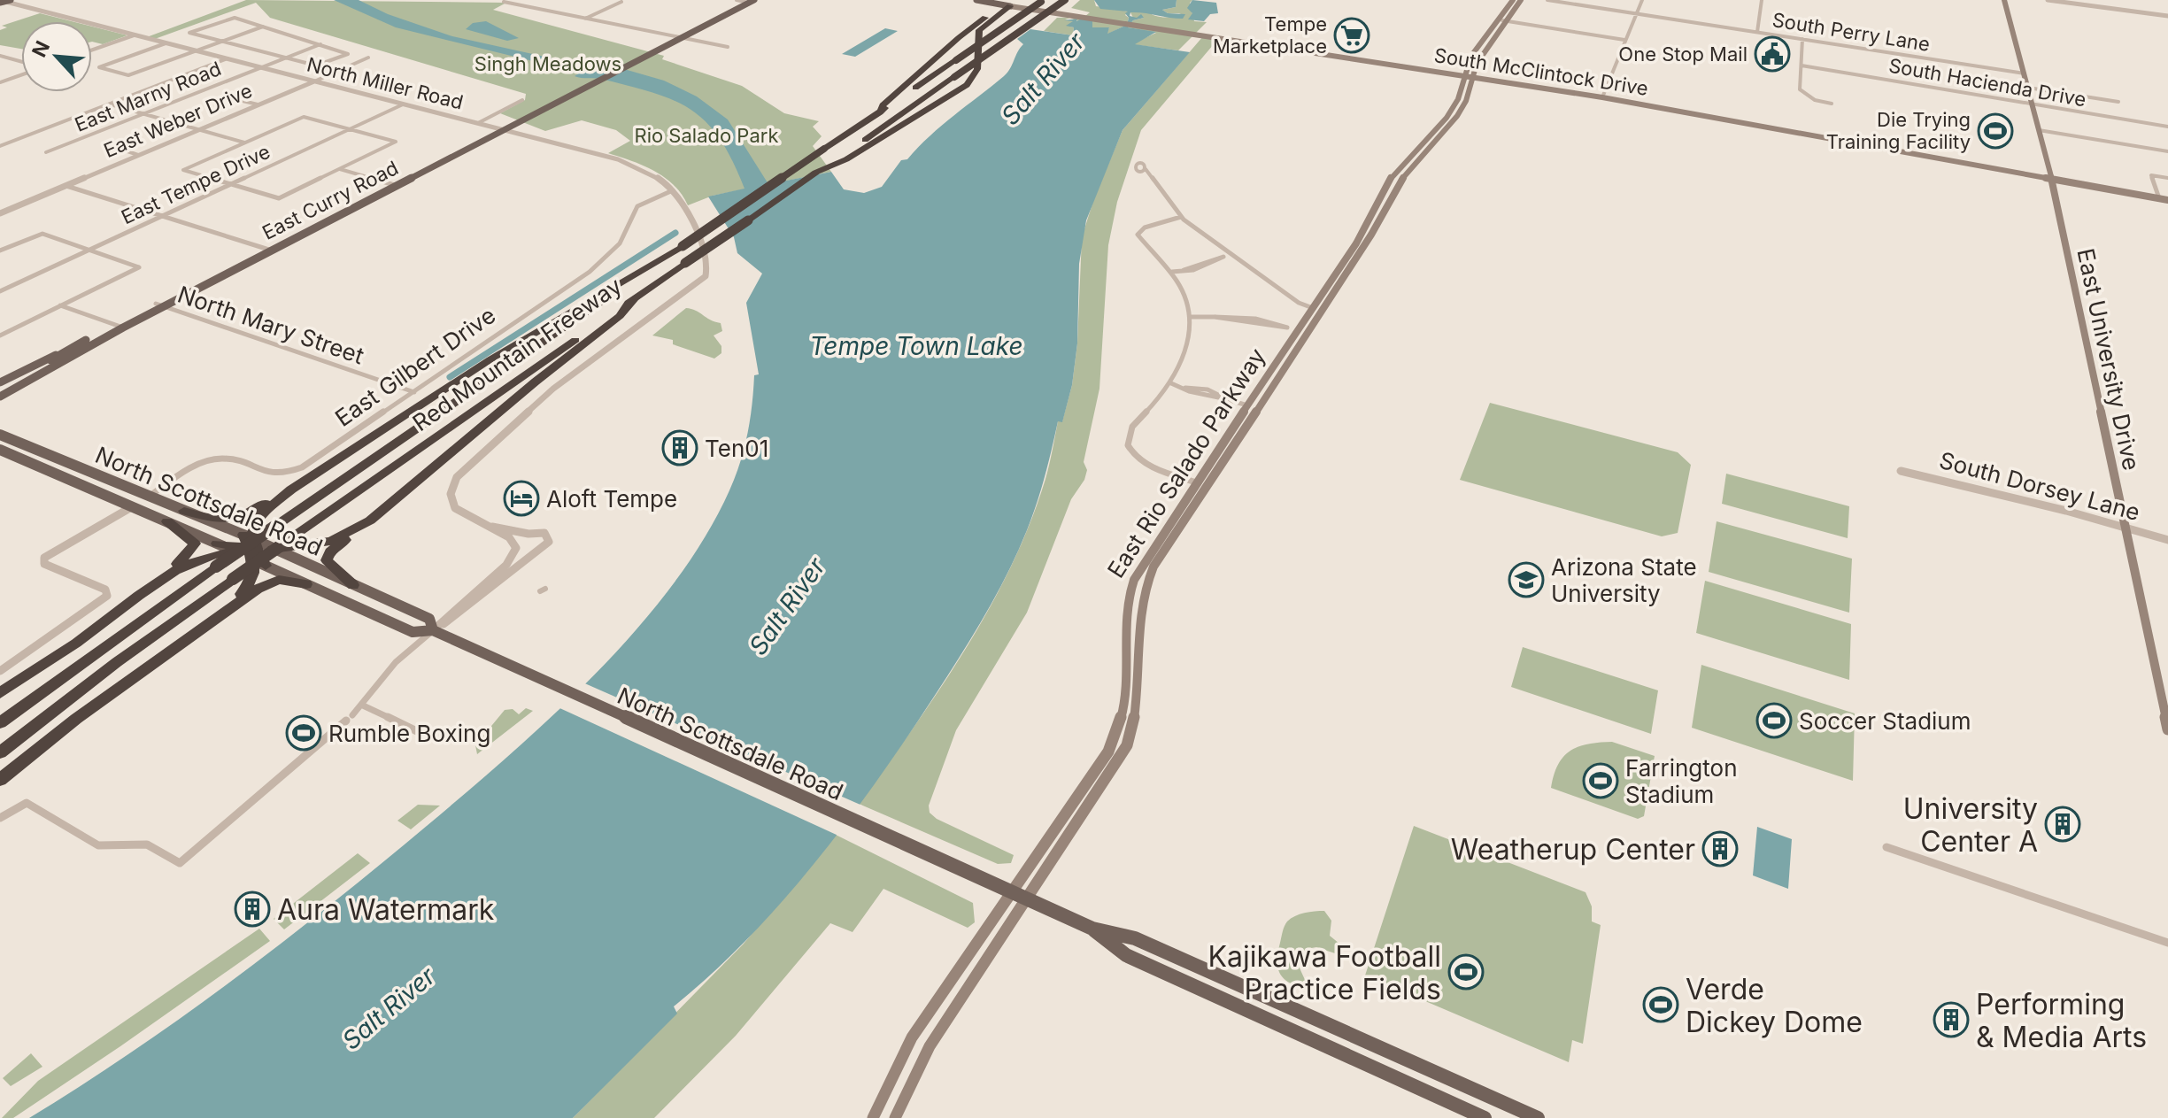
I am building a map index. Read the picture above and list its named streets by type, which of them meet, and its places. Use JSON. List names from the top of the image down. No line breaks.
{"streets":{"highway":["Red Mountain Freeway"],"main road":["South McClintock Drive","East Curry Road","East University Drive","East Rio Salado Parkway","North Scottsdale Road"],"street":["South Perry Lane","South Hacienda Drive","North Miller Road","East Marny Road","East Weber Drive","East Tempe Drive","North Mary Street","East Gilbert Drive","South Dorsey Lane"]},"crossings":[["South Perry Lane","East University Drive"],["South McClintock Drive","East University Drive"],["South McClintock Drive","East Rio Salado Parkway"],["South Hacienda Drive","East University Drive"],["North Miller Road","East Marny Road"],["North Miller Road","East Weber Drive"],["North Miller Road","East Tempe Drive"],["North Miller Road","East Curry Road"],["North Miller Road","East Gilbert Drive"],["East Curry Road","North Mary Street"],["North Mary Street","East Gilbert Drive"],["East University Drive","South Dorsey Lane"],["East Gilbert Drive","North Scottsdale Road"],["East Rio Salado Parkway","North Scottsdale Road"]],"water":["Salt River","Tempe Town Lake"],"parks":["Singh Meadows","Rio Salado Park"],"places":{"supermarket":["Tempe Marketplace"],"public building":["One Stop Mail"],"sports":["Die Trying Training Facility","Soccer Stadium","Rumble Boxing","Farrington Stadium","Kajikawa Football Practice Fields","Verde Dickey Dome"],"building":["Ten01","University Center A","Weatherup Center","Aura Watermark","Performing & Media Arts"],"hotel":["Aloft Tempe"],"school or university":["Arizona State University"]},"north":"top left"}
